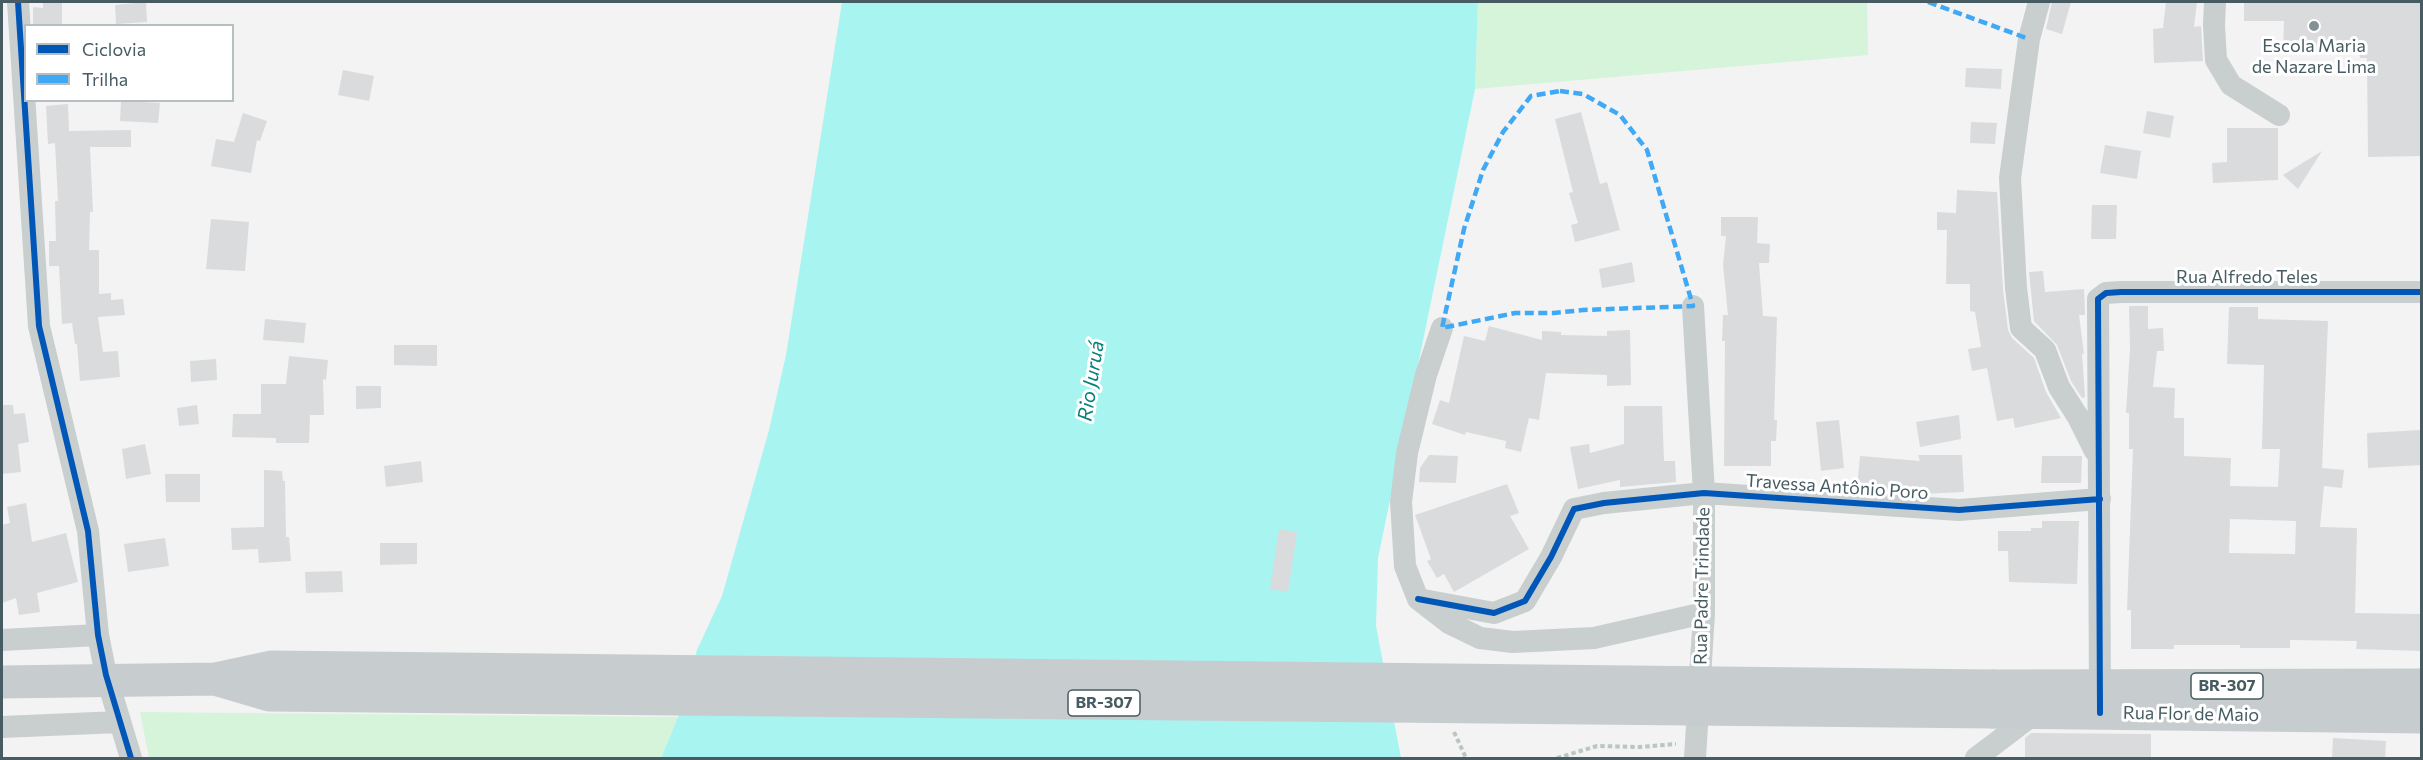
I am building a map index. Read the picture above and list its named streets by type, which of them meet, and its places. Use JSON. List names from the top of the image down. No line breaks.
{"streets":{"main road":["BR-307","Rua Flor de Maio"],"street":["Rua Alfredo Teles","Travessa Antônio Poro","Rua Padre Trindade"]},"crossings":[["Travessa Antônio Poro","Rua Padre Trindade"],["BR-307","Rua Flor de Maio"]],"water":["Rio Juruá"],"places":["Escola Maria de Nazare Lima"],"legend":["Ciclovia","Trilha"]}
